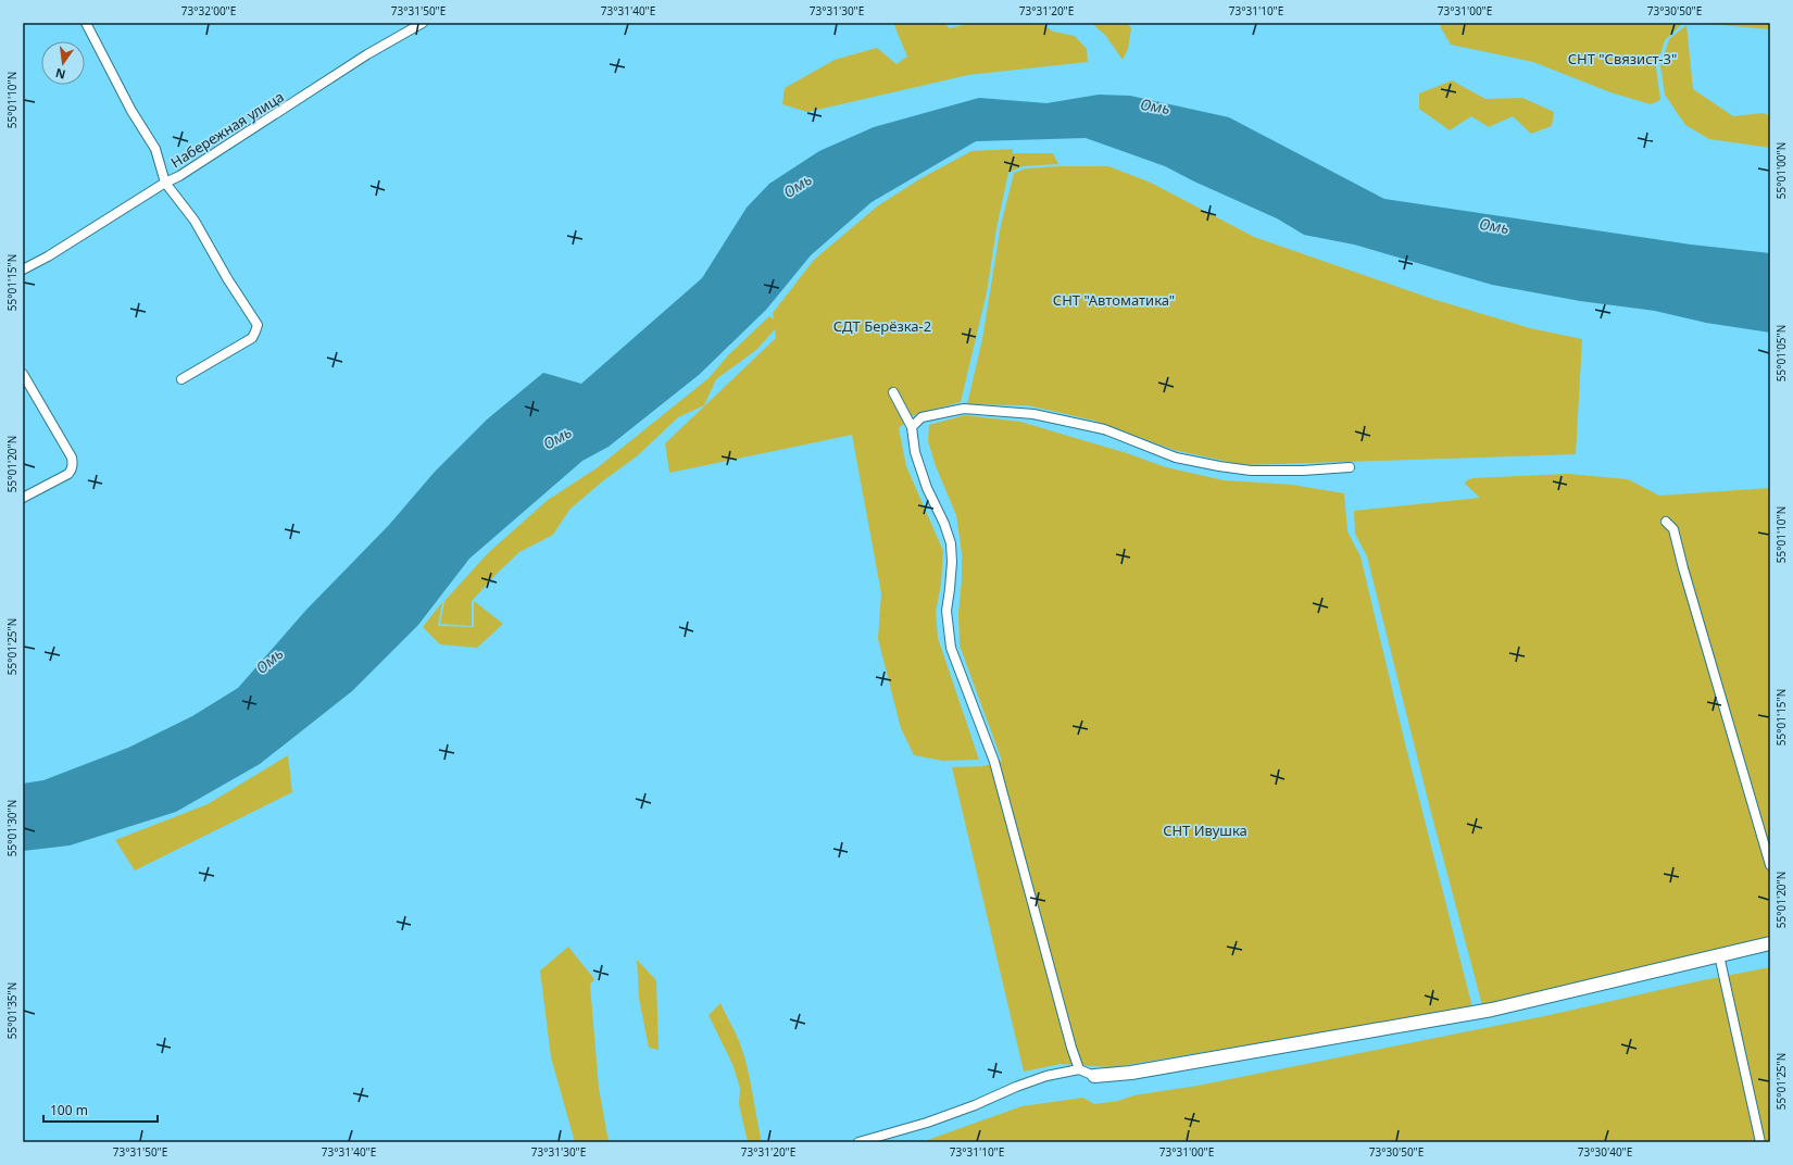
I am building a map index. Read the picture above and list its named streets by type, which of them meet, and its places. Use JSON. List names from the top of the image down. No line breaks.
{"streets":{"street":["Набережная улица"]},"water":["Омь"],"parks":["СНТ \"Связист-3\"","СНТ \"Автоматика\"","СДТ Берёзка-2","СНТ Ивушка"],"scale_bar":"100 m","north":"bottom","coordinates":["73°32'00\"E","73°31'50\"E","73°31'40\"E","73°31'30\"E","73°31'20\"E","73°31'10\"E","73°31'00\"E","73°30'50\"E","55°01'10\"N","55°01'00\"N","55°01'15\"N","55°01'05\"N","55°01'20\"N","55°01'25\"N","55°01'30\"N","55°01'35\"N","73°30'40\"E"]}
